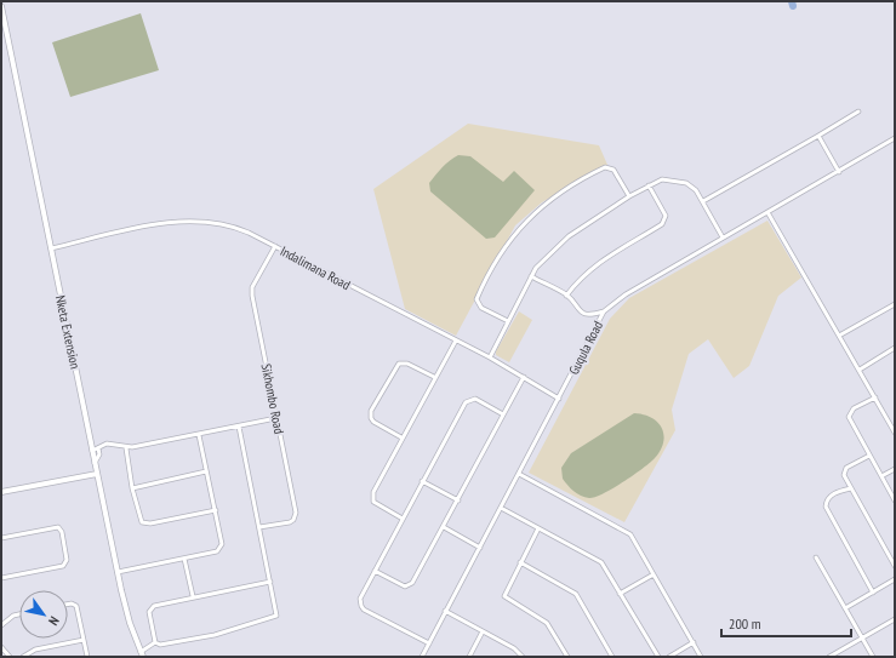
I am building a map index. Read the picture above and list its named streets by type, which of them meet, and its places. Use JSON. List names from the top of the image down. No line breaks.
{"streets":{"street":["Indalimana Road","Nketa Extension","Guqula Road","Sikhombo Road"]},"crossings":[["Indalimana Road","Nketa Extension"],["Indalimana Road","Guqula Road"],["Indalimana Road","Sikhombo Road"]],"scale_bar":"200 m","north":"bottom right"}
